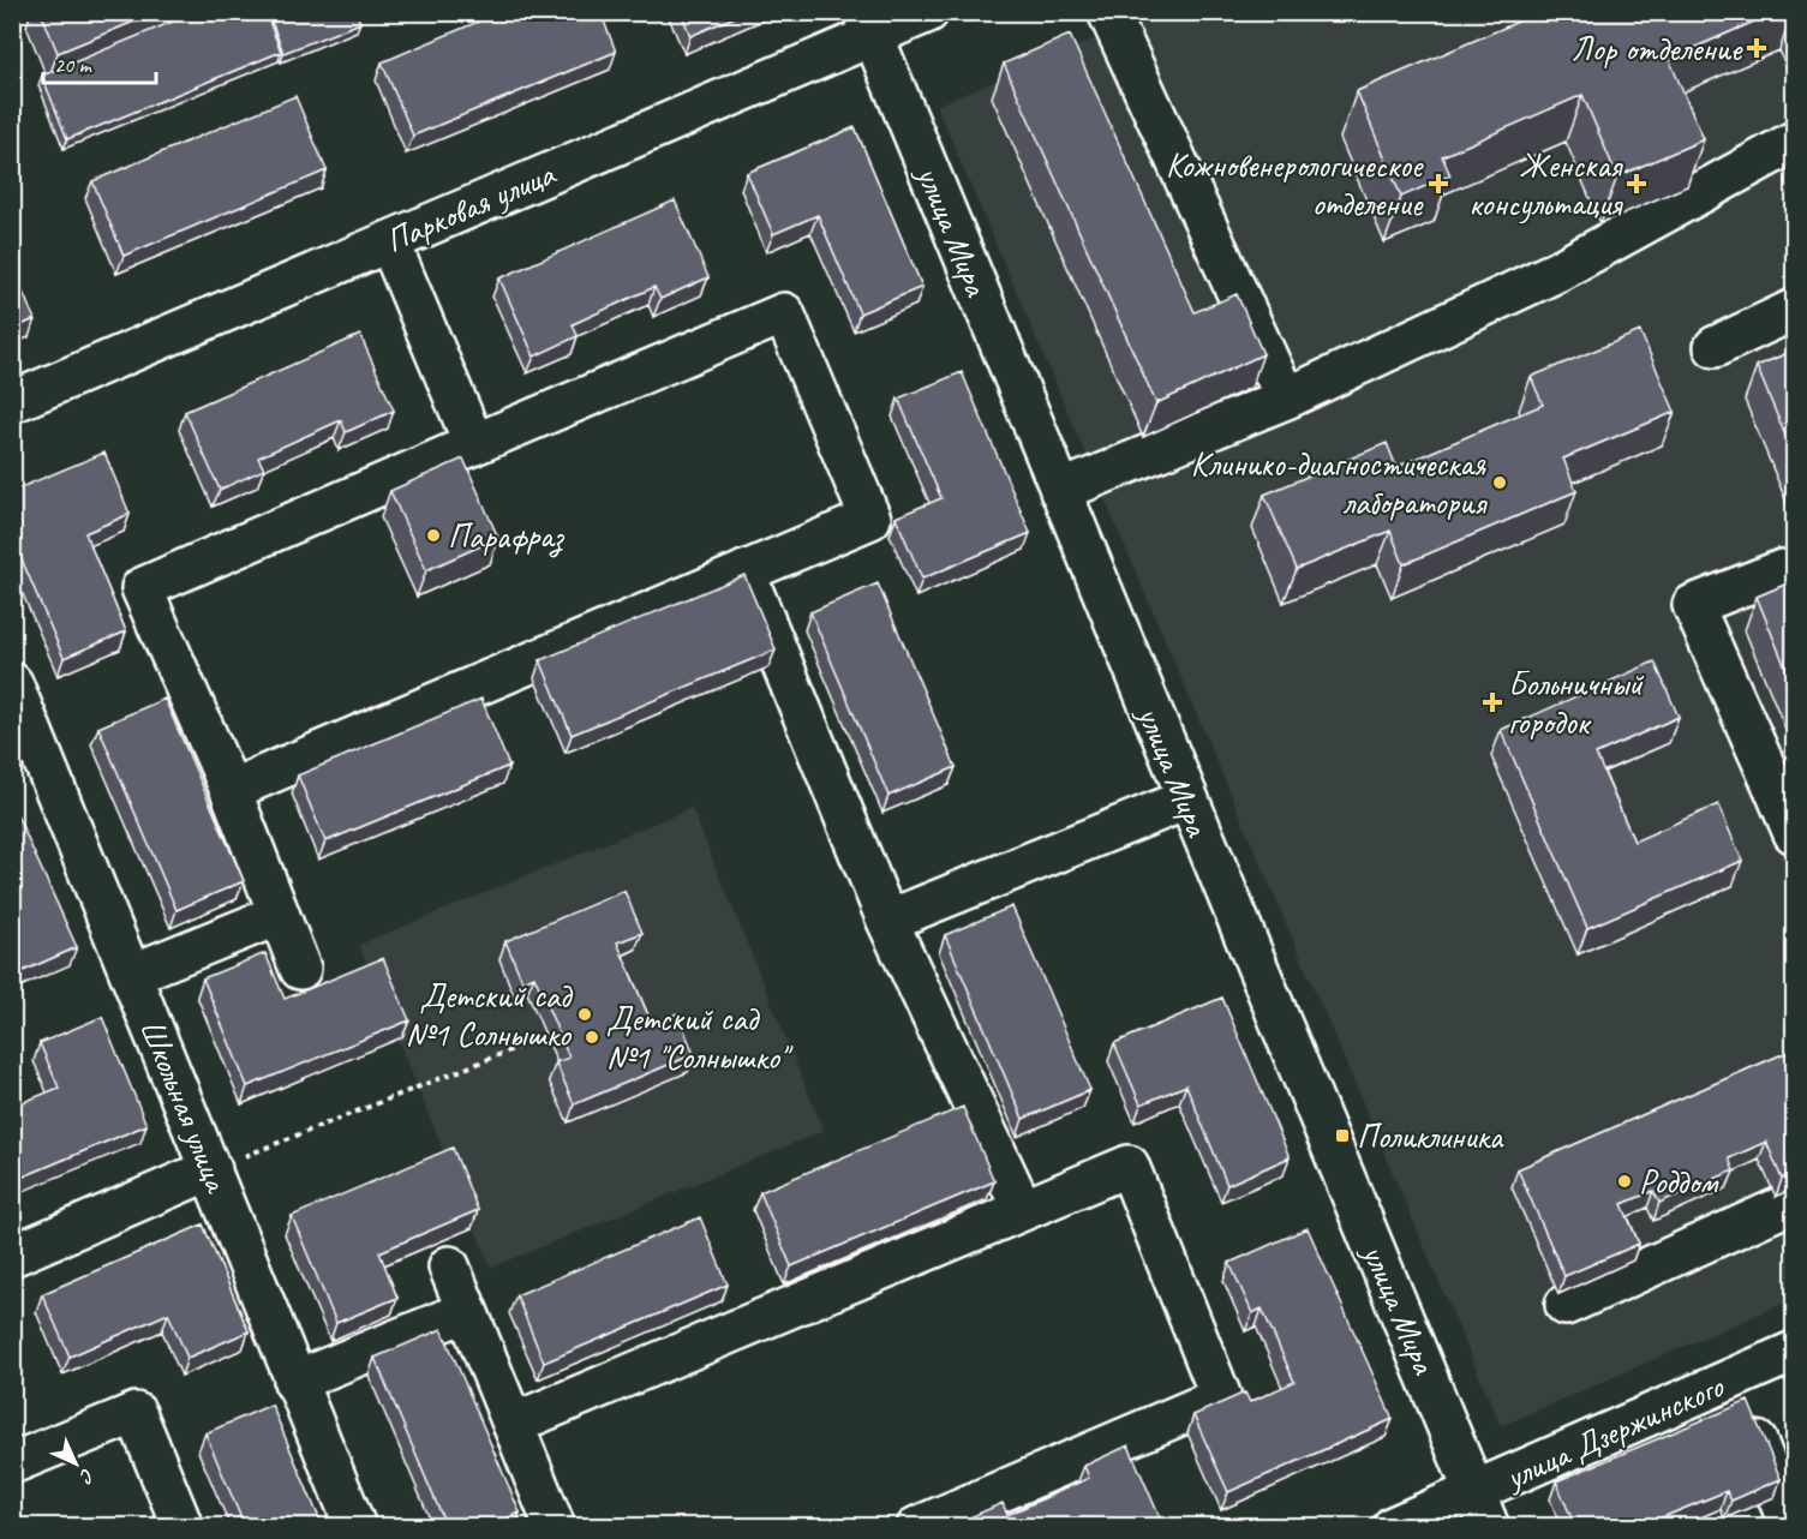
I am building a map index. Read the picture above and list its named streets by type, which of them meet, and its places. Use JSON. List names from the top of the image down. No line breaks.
{"streets":{"street":["Парковая улица","улица Мира","Школьная улица","улица Дзержинского"]},"crossings":[["Парковая улица","улица Мира"],["улица Мира","улица Дзержинского"]],"places":{"health":["Лор отделение","Кожновенерологическое отделение","Женская консультация","Больничный городок"],"other":["Клинико-диагностическая лаборатория","Парафраз","Детский сад №1 Солнышко","Детский сад №1 \"Солнышко\"","Роддом"],"transit":["Поликлиника"]},"scale_bar":"20 m","north":"bottom right"}
